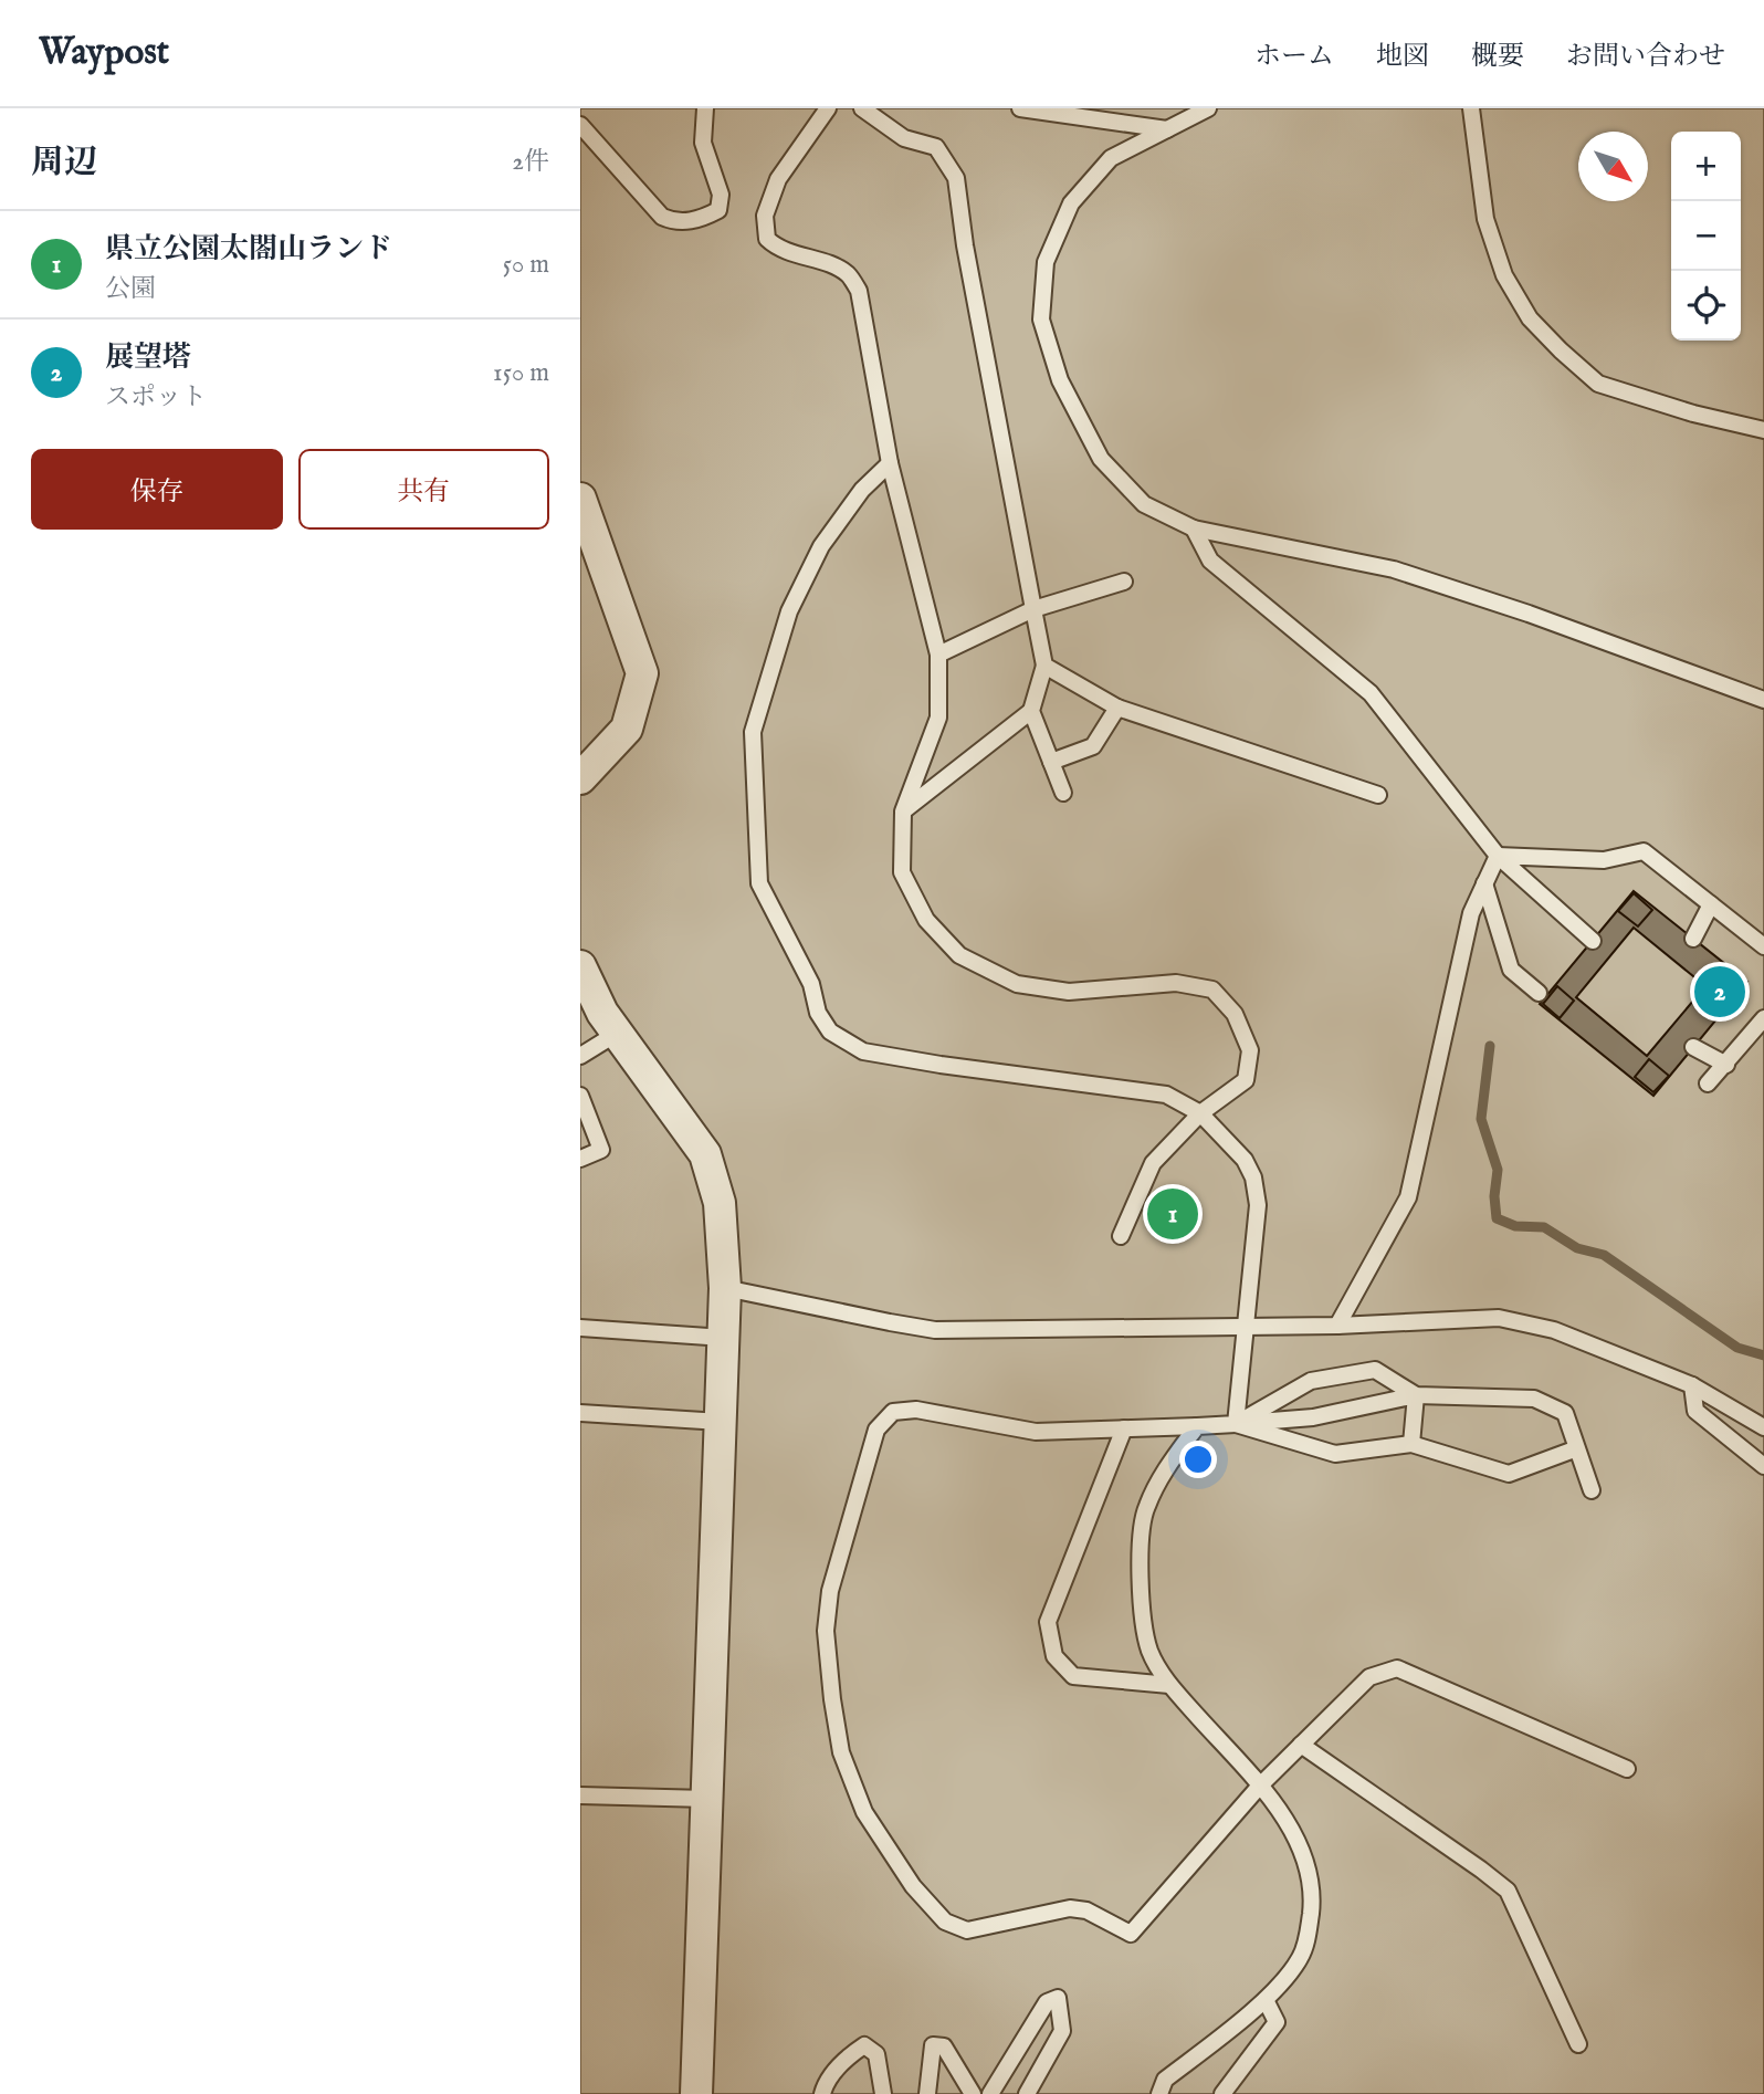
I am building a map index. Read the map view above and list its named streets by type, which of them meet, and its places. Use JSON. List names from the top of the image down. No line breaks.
{"north":"bottom right","page":{"header":"Waypost","nav":["ホーム","地図","概要","お問い合わせ"],"heading":["周辺","2件"],"map_buttons":["+","−"],"list":[{"mark":"1","name":"県立公園太閤山ランド","note":"公園","value":"50 m"},{"mark":"2","name":"展望塔","note":"スポット","value":"150 m"}],"buttons":["保存","共有"],"pins":["2","1"]}}
